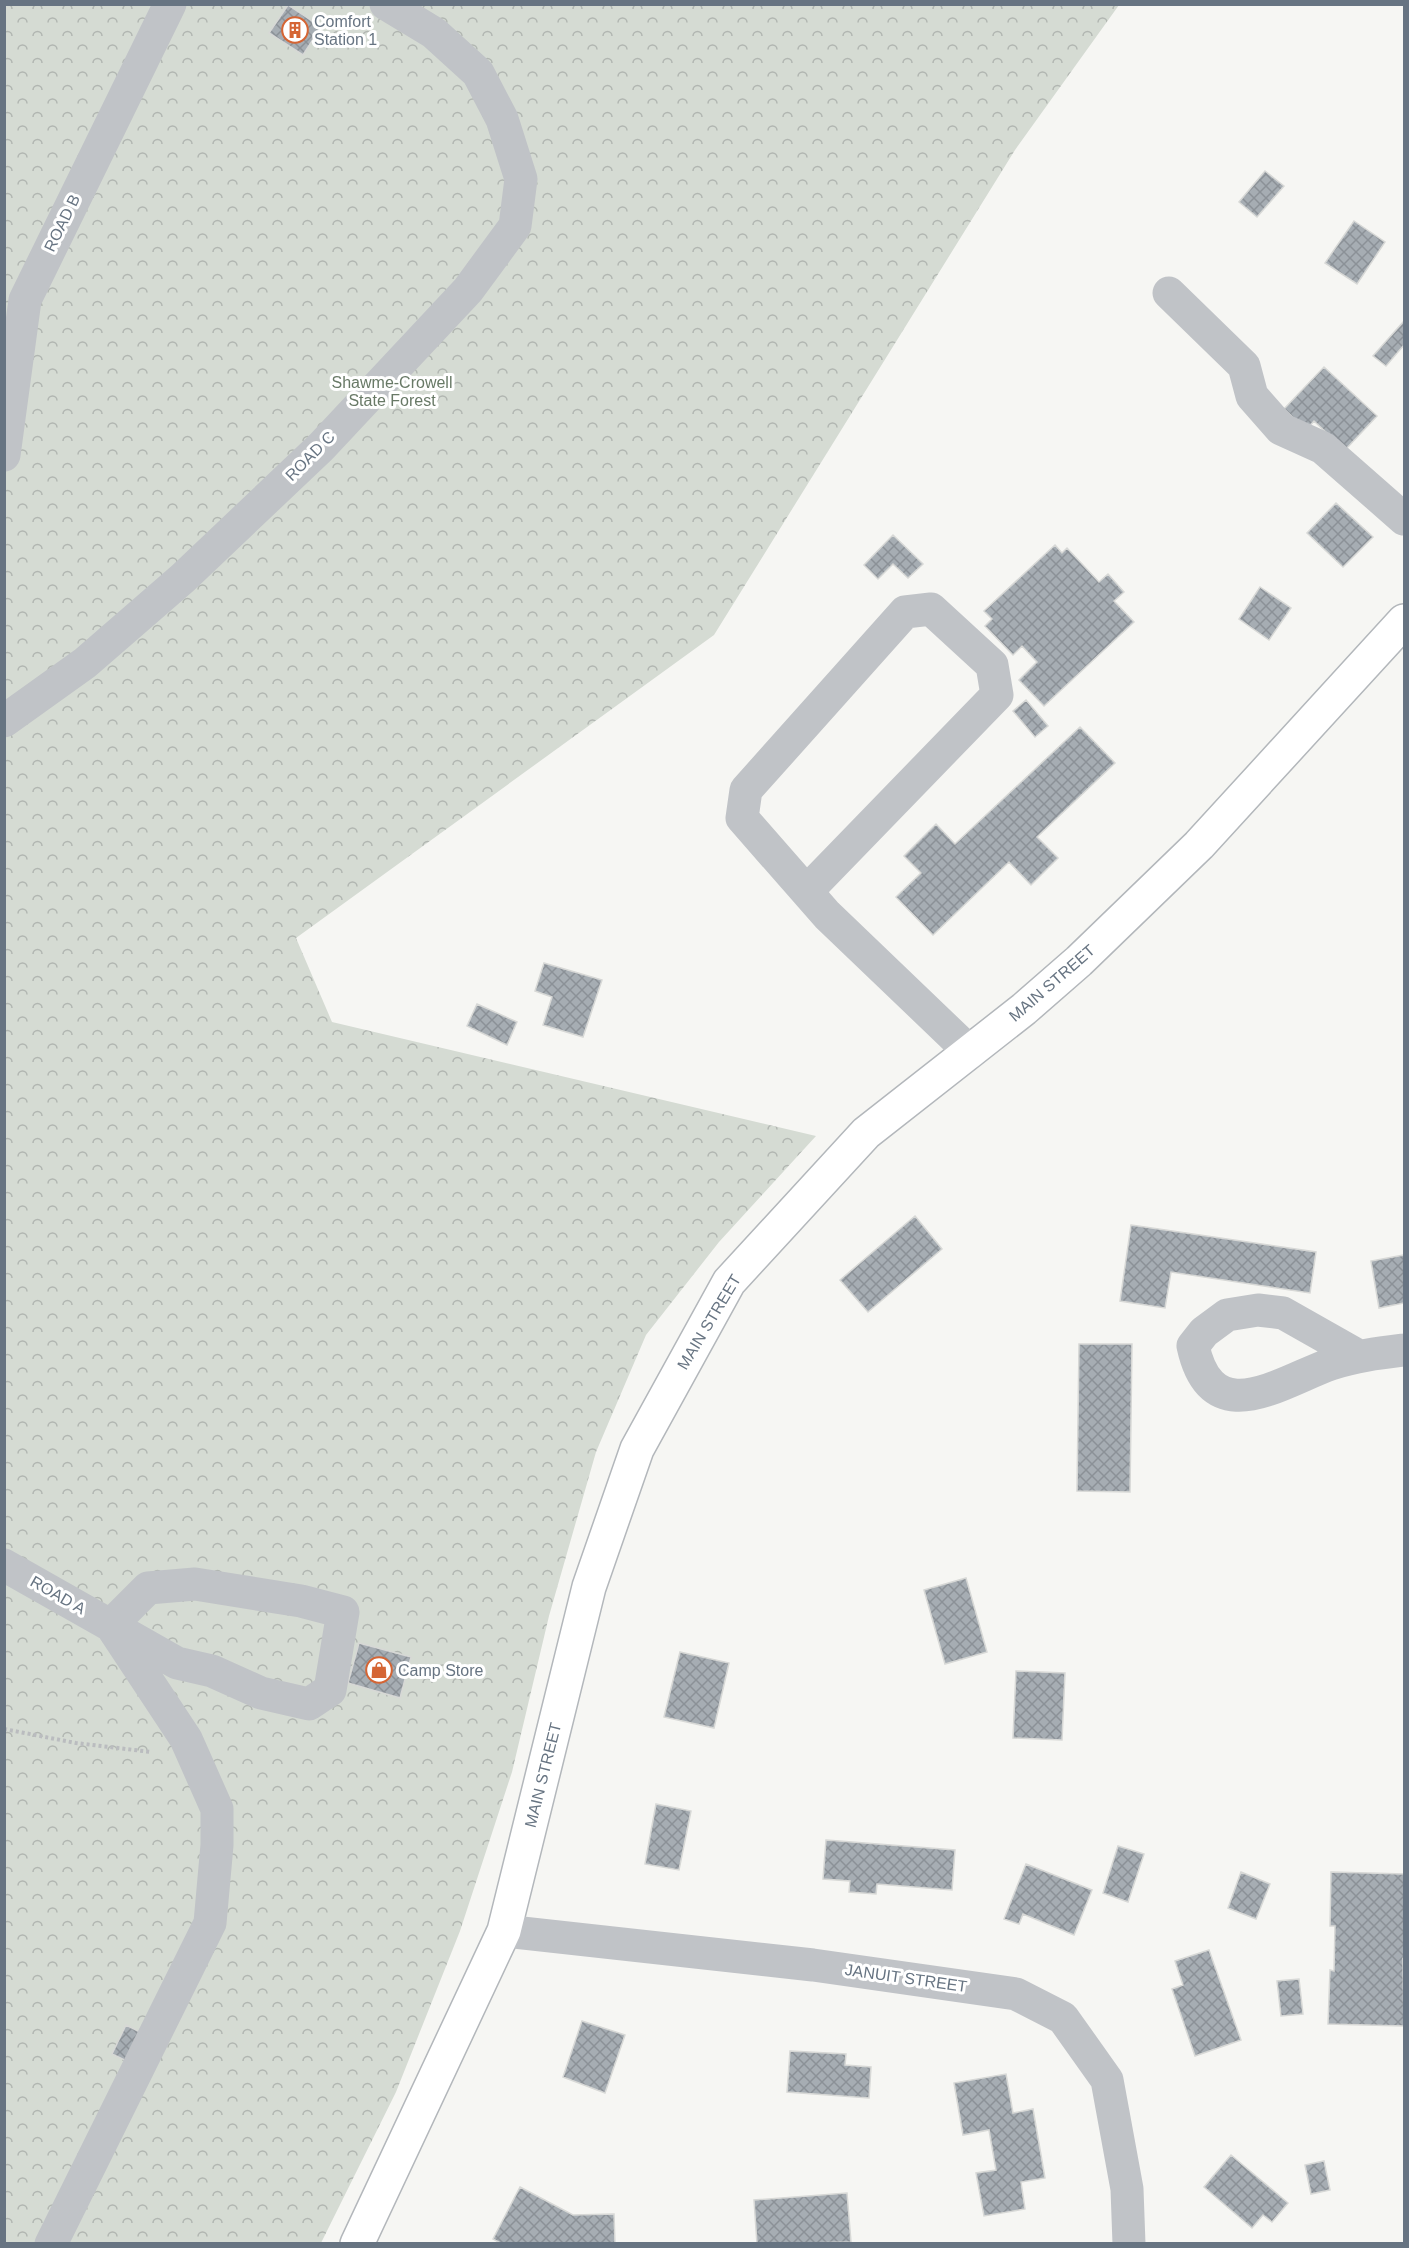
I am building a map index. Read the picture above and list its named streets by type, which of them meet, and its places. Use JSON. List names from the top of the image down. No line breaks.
{"streets":{"main road":["MAIN STREET"],"street":["ROAD B","ROAD C","ROAD A","JANUIT STREET"]},"crossings":[["MAIN STREET","JANUIT STREET"]],"parks":["Shawme-Crowell State Forest"],"places":{"building":["Comfort Station 1"],"shop":["Camp Store"]}}
